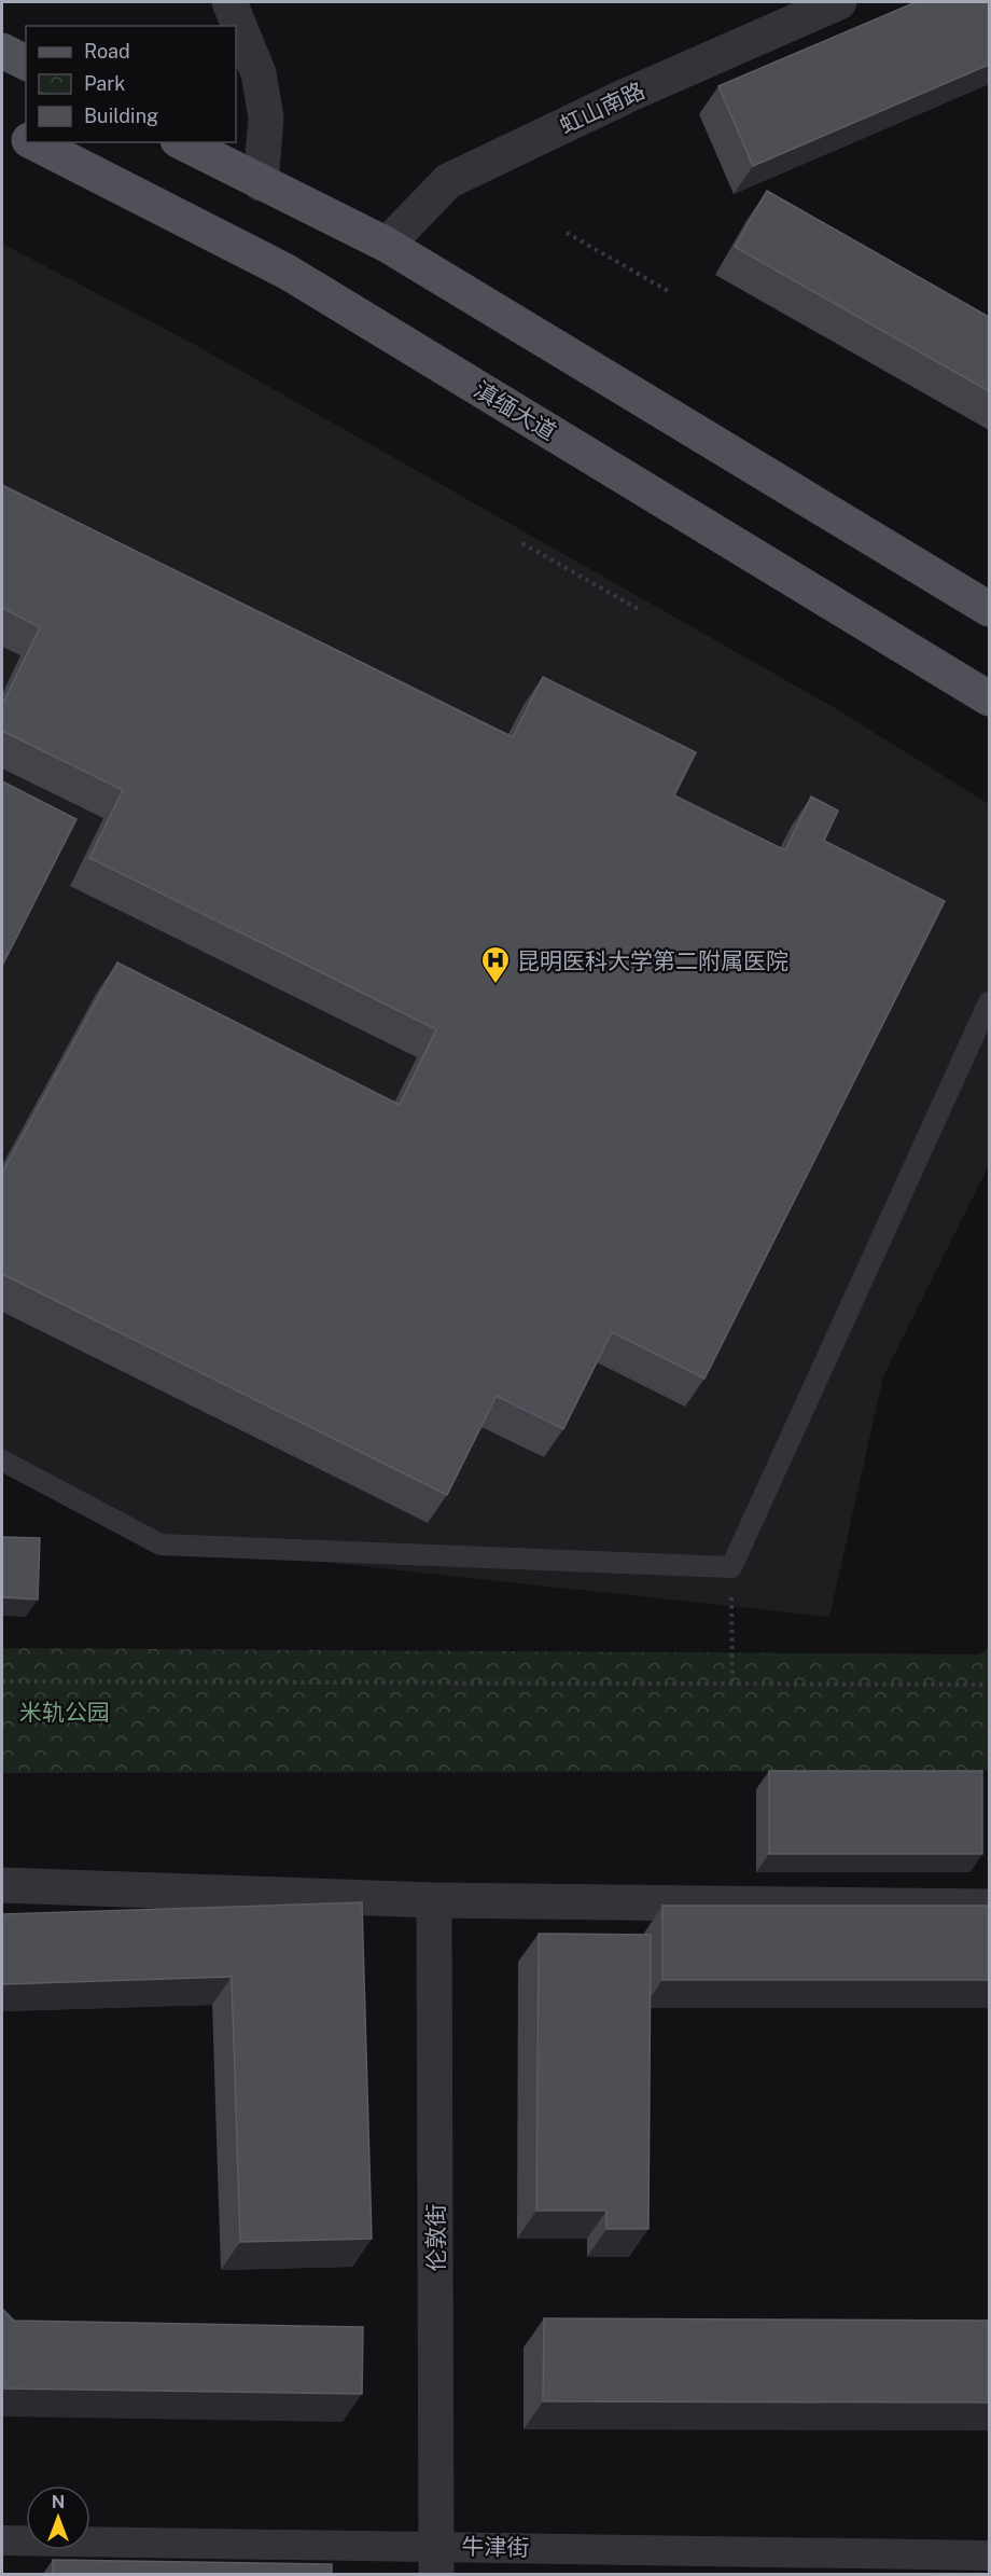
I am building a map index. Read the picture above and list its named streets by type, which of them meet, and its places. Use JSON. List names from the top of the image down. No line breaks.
{"streets":{"main road":["滇缅大道"],"street":["虹山南路","伦敦街","牛津街"]},"crossings":[["伦敦街","牛津街"]],"parks":["米轨公园"],"places":{"hospital":["昆明医科大学第二附属医院"]},"legend":["Road","Park","Building"],"north":"top"}
